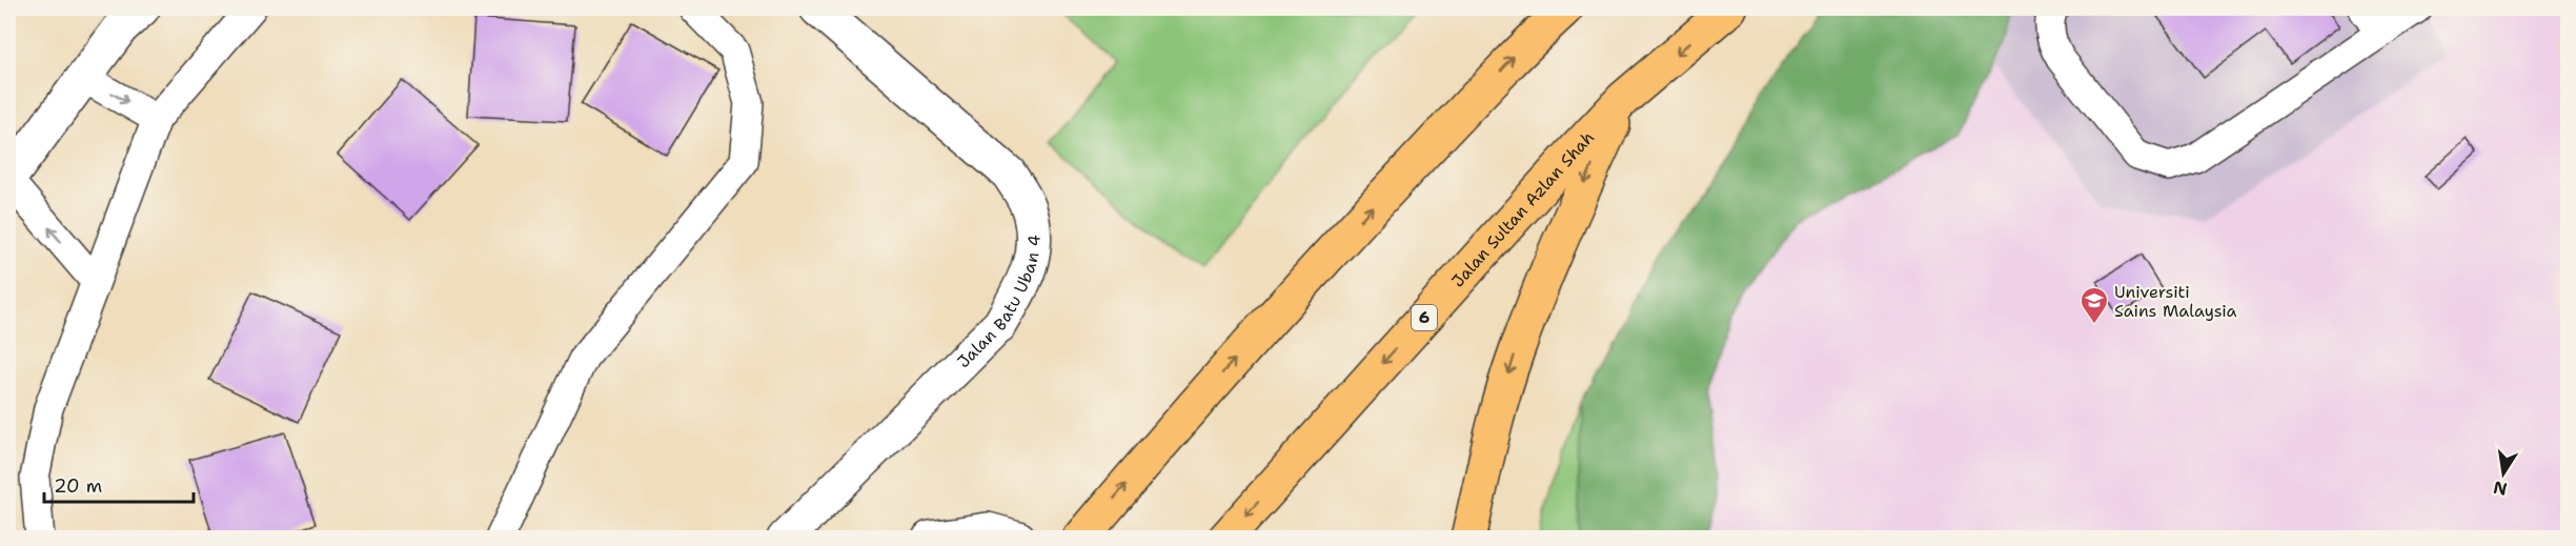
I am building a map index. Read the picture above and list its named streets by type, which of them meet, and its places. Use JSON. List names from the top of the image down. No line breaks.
{"streets":{"highway":["Jalan Sultan Azlan Shah","6"],"street":["Jalan Batu Uban 4"]},"places":{"school or university":["Universiti Sains Malaysia"]},"scale_bar":"20 m","north":"bottom"}
